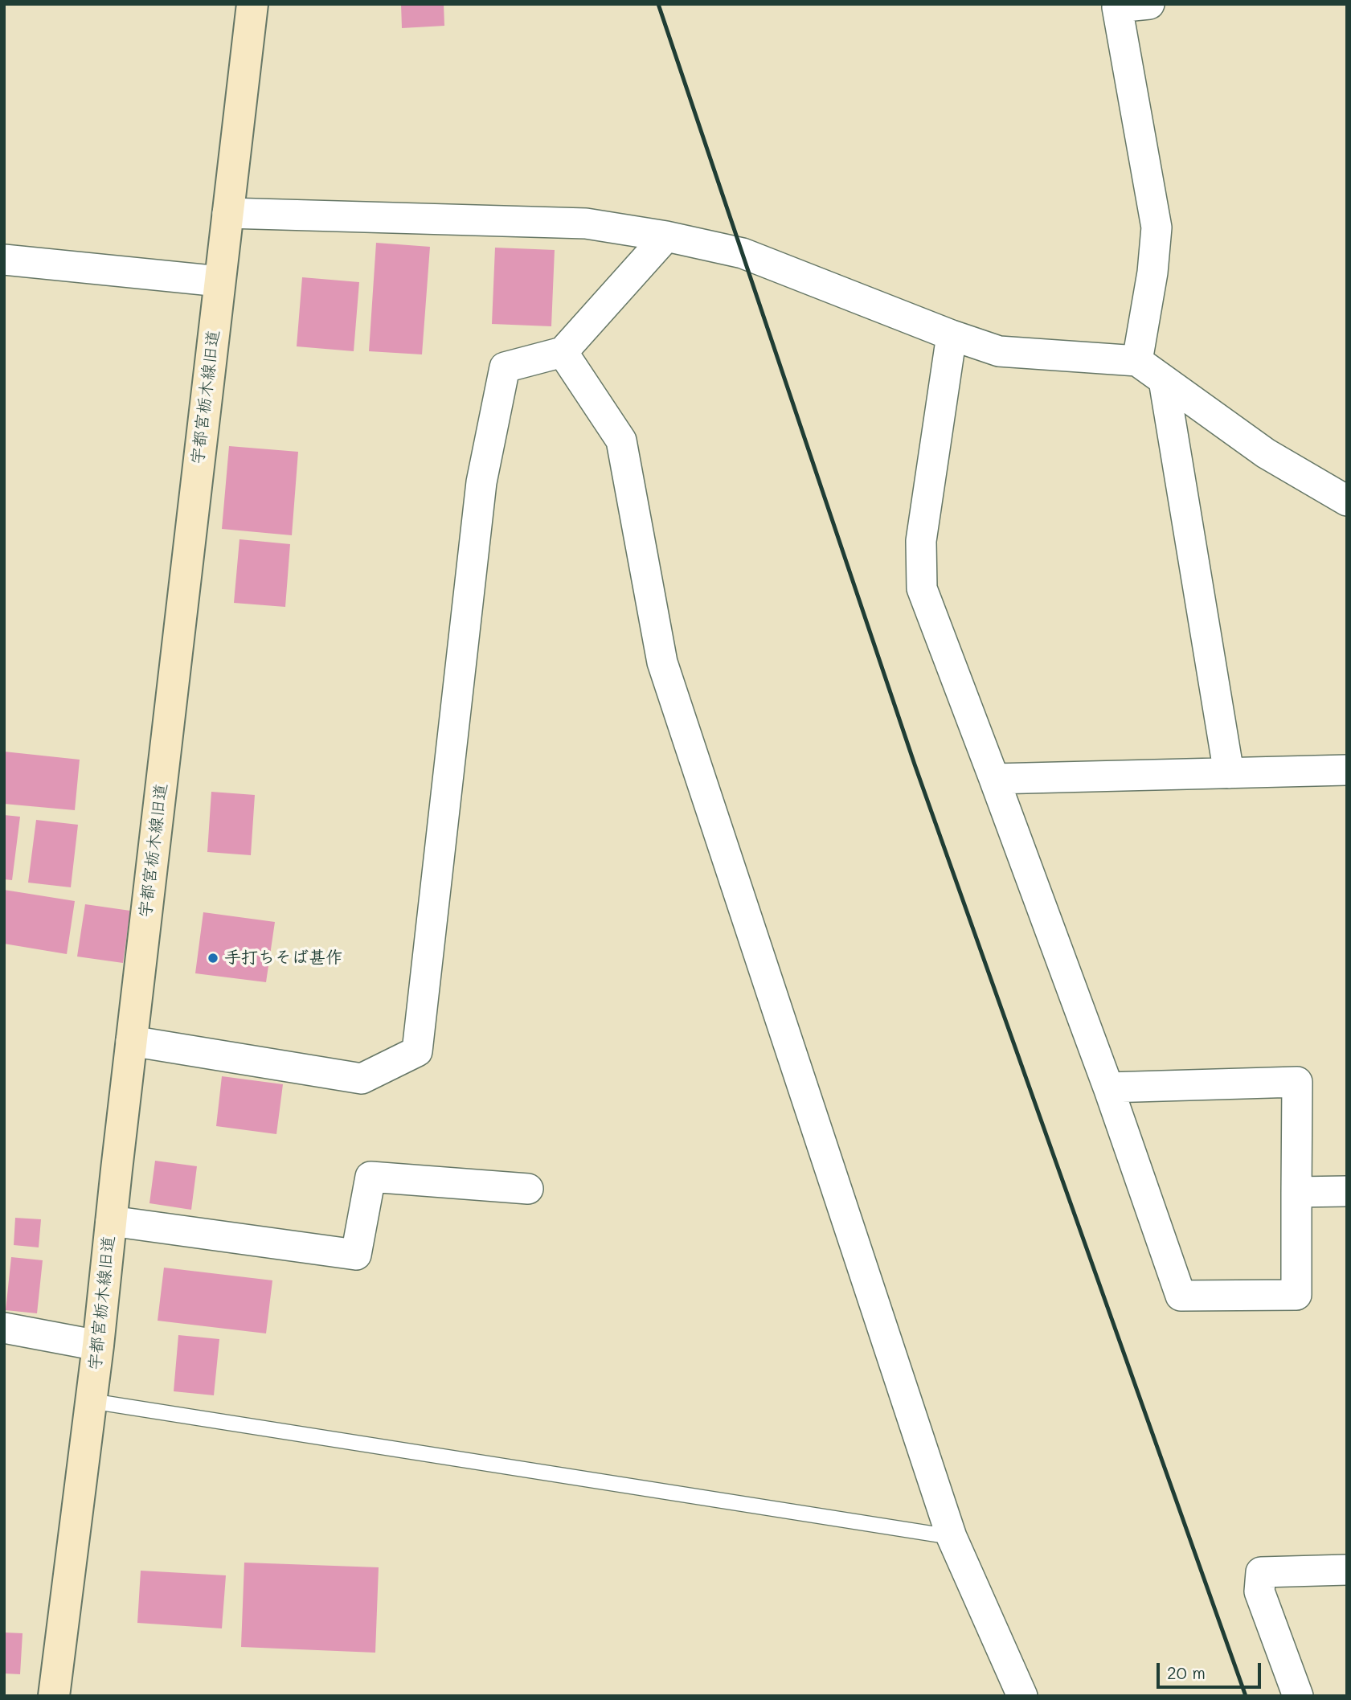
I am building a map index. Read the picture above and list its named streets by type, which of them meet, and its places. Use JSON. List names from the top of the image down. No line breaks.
{"streets":{"street":["宇都宮栃木線旧道"]},"places":["手打ちそば甚作"],"scale_bar":"20 m"}
